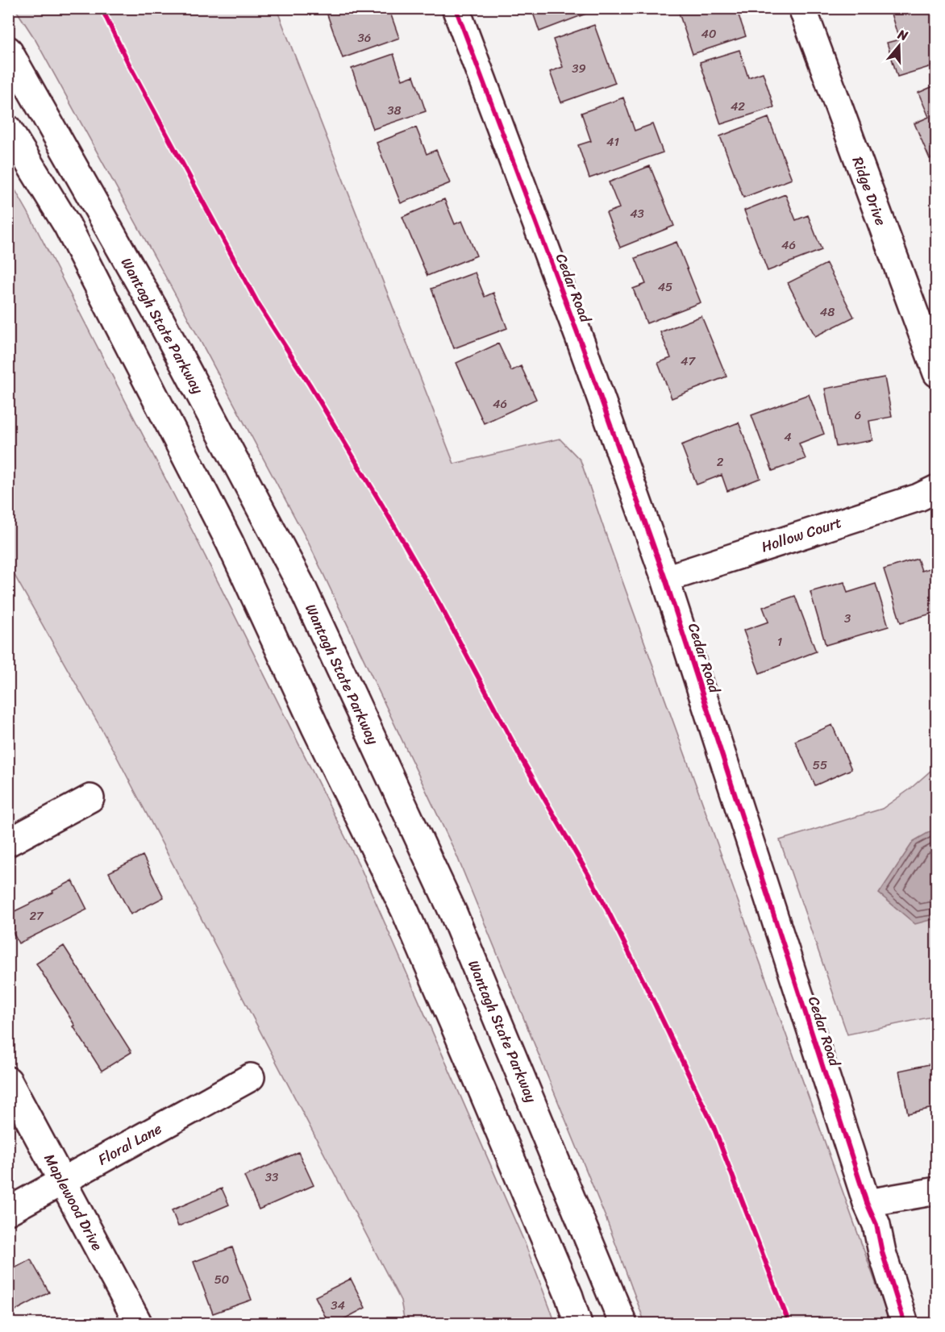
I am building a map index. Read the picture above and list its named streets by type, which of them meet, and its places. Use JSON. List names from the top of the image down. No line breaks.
{"streets":{"main road":["Ridge Drive","Cedar Road","Wantagh State Parkway","Hollow Court","Floral Lane","Maplewood Drive"]},"crossings":[["Cedar Road","Hollow Court"],["Floral Lane","Maplewood Drive"]],"house_numbers":["40","36","39","42","38","41","43","46","45","48","47","46","6","4","2","3","1","55","27","33","50","34"],"north":"top"}
